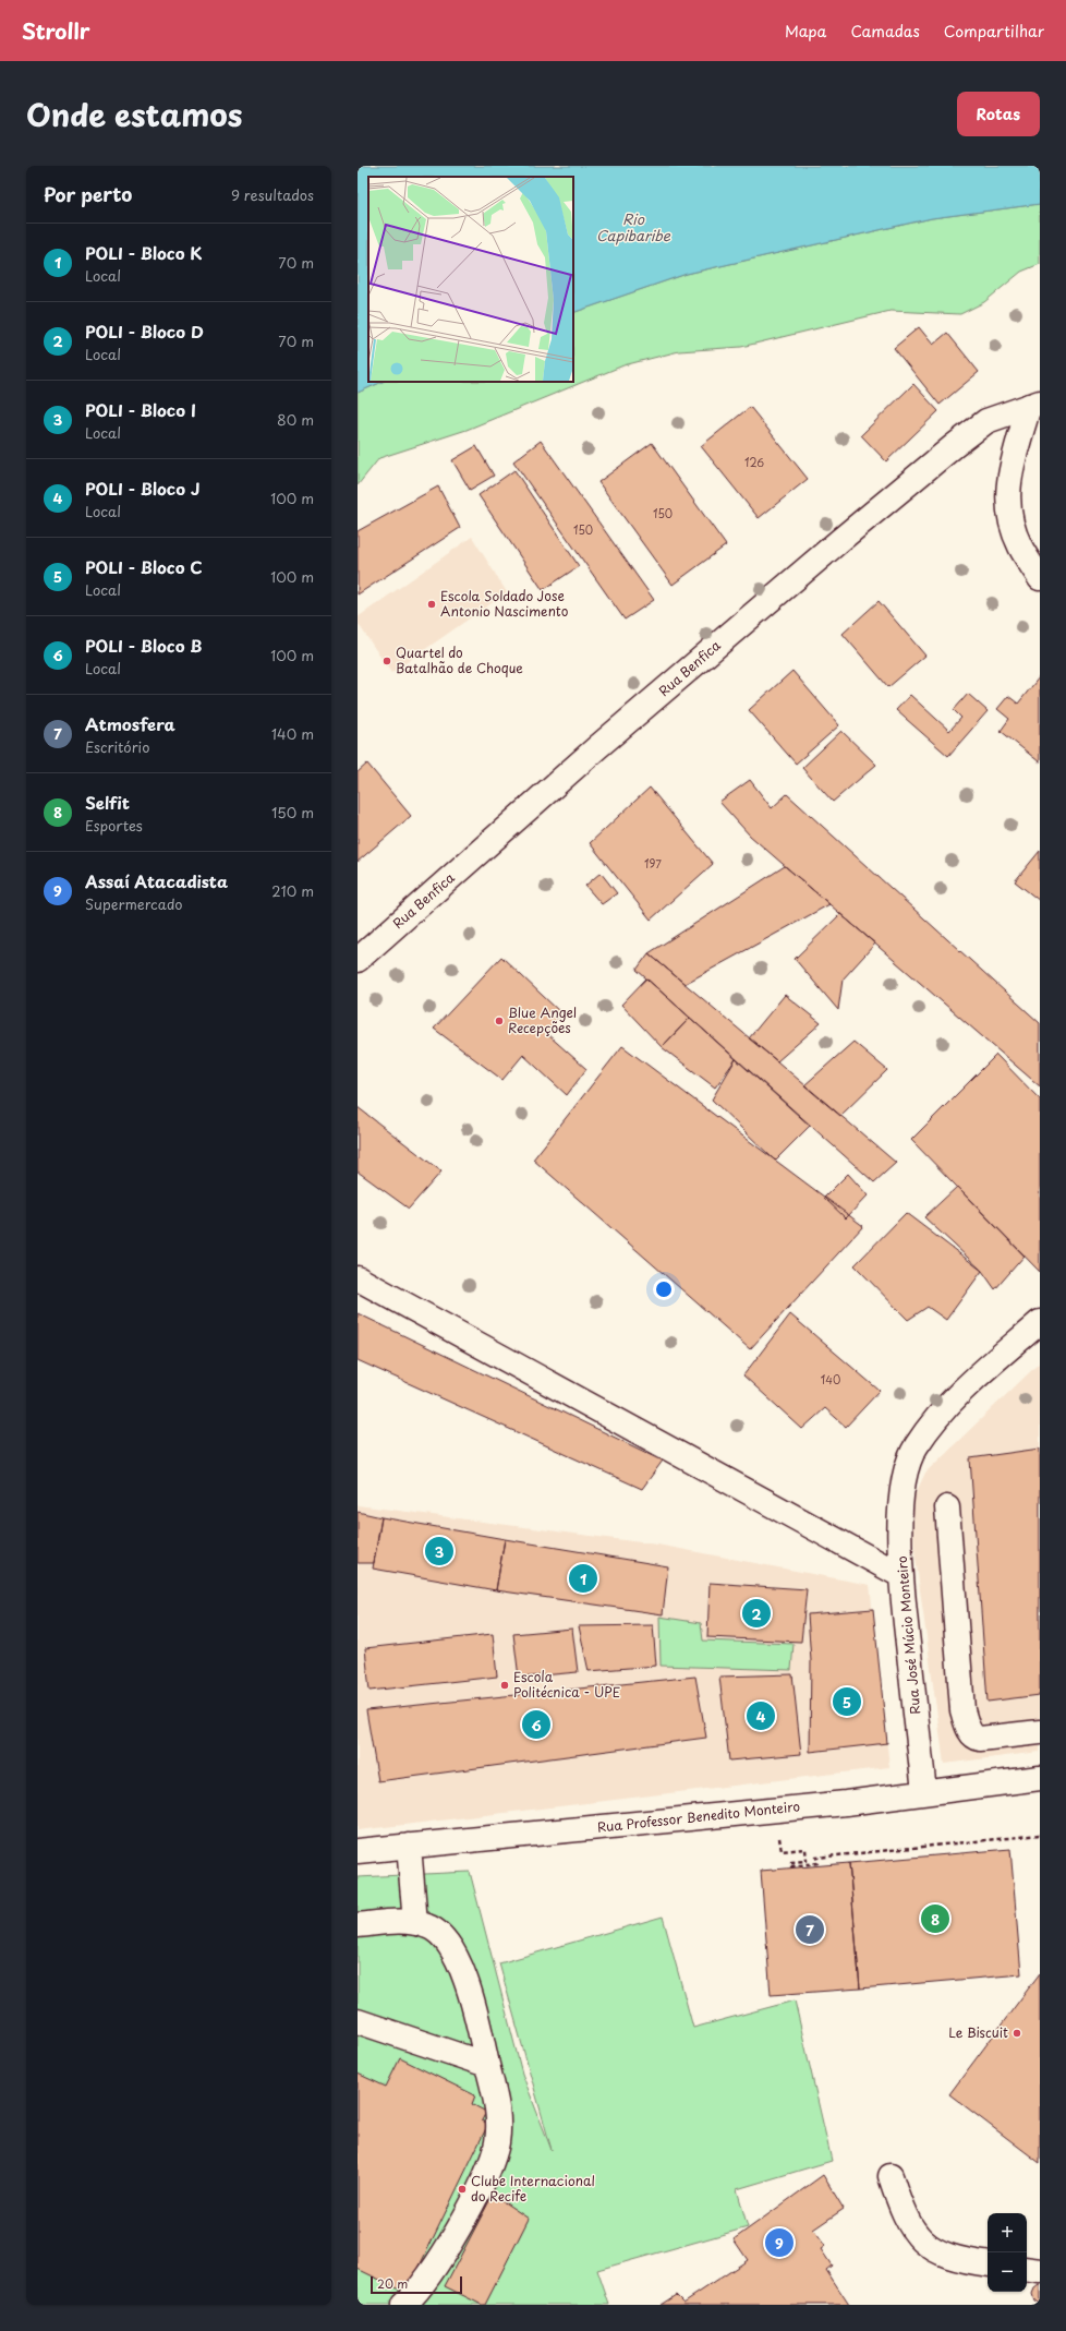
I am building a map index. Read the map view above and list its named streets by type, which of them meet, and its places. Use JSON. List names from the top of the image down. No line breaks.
{"streets":{"main road":["Rua Benfica","Rua José Múcio Monteiro","Rua Professor Benedito Monteiro"]},"crossings":[["Rua José Múcio Monteiro","Rua Professor Benedito Monteiro"]],"water":["Rio Capibaribe"],"places":["Escola Soldado Jose Antonio Nascimento","Quartel do Batalhão de Choque","Blue Angel Recepções","Escola Politécnica - UPE","Le Biscuit","Clube Internacional do Recife"],"house_numbers":["126","150","150","197","140"],"scale_bar":"20 m","page":{"header":"Strollr","nav":["Mapa","Camadas","Compartilhar"],"title":"Onde estamos","buttons":"Rotas","heading":["Por perto","9 resultados"],"list":[{"mark":"1","name":"POLI - Bloco K","note":"Local","value":"70 m"},{"mark":"2","name":"POLI - Bloco D","note":"Local","value":"70 m"},{"mark":"3","name":"POLI - Bloco I","note":"Local","value":"80 m"},{"mark":"4","name":"POLI - Bloco J","note":"Local","value":"100 m"},{"mark":"5","name":"POLI - Bloco C","note":"Local","value":"100 m"},{"mark":"6","name":"POLI - Bloco B","note":"Local","value":"100 m"},{"mark":"7","name":"Atmosfera","note":"Escritório","value":"140 m"},{"mark":"8","name":"Selfit","note":"Esportes","value":"150 m"},{"mark":"9","name":"Assaí Atacadista","note":"Supermercado","value":"210 m"}],"pins":["3","1","2","5","4","6","8","7","9"],"map_buttons":["+","−"],"scale":"20 m"}}
